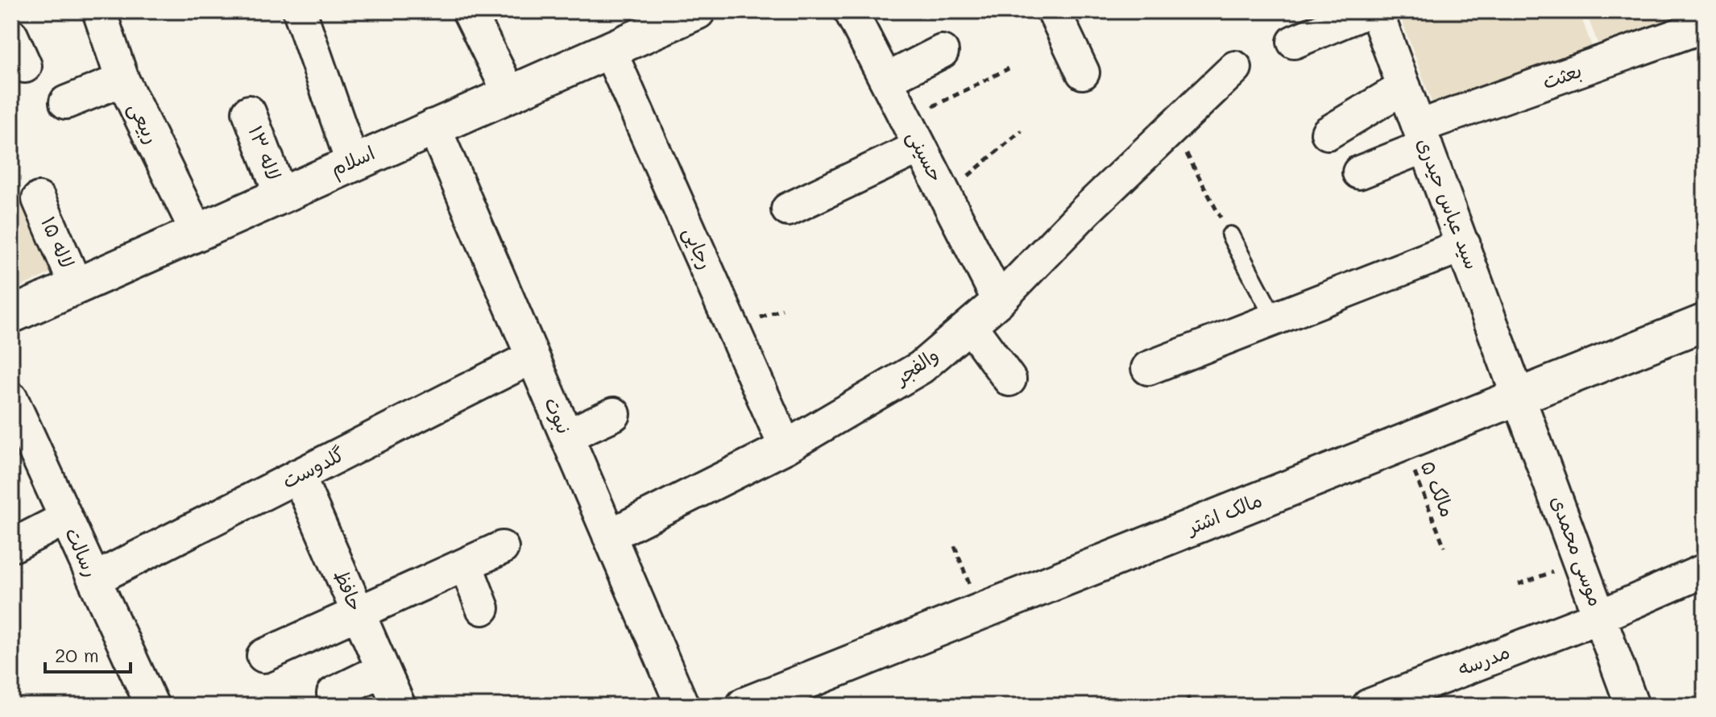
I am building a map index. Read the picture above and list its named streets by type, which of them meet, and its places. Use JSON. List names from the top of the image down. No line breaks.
{"streets":{"street":["بعثت","ربیعی","لاله ۱۳","حسینی","اسلام","سید عباس حیدری","لاله ۱۵","رجایی","والفجر","نبوت","گلدوست","مالک اشتر","موسی محمدی","رسالت","حافظ","مدرسه"],"path":["مالک ۵"]},"crossings":[["بعثت","سید عباس حیدری"],["ربیعی","اسلام"],["لاله ۱۳","اسلام"],["حسینی","والفجر"],["اسلام","لاله ۱۵"],["اسلام","رجایی"],["اسلام","نبوت"],["سید عباس حیدری","مالک اشتر"],["سید عباس حیدری","موسی محمدی"],["رجایی","والفجر"],["والفجر","نبوت"],["نبوت","گلدوست"],["گلدوست","رسالت"],["گلدوست","حافظ"],["مالک ۵","مالک اشتر"],["مالک اشتر","موسی محمدی"],["موسی محمدی","مدرسه"]],"scale_bar":"20 m"}
